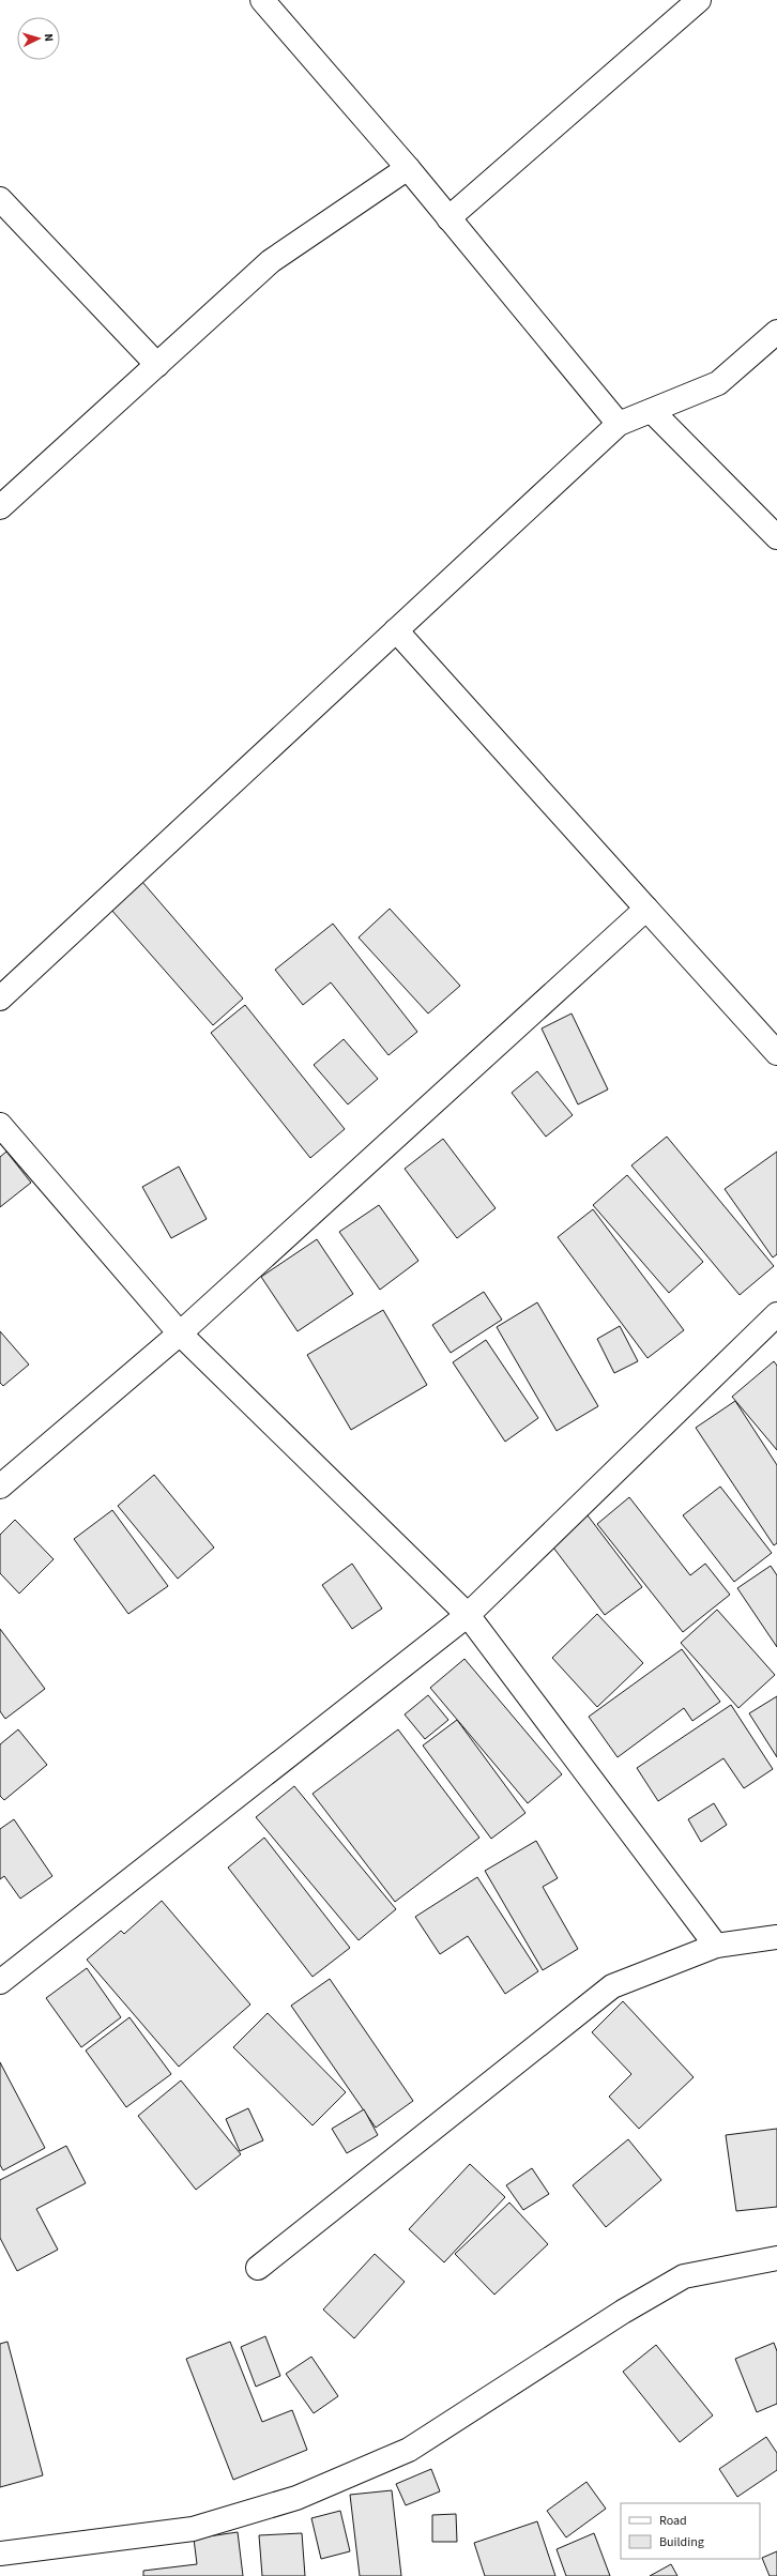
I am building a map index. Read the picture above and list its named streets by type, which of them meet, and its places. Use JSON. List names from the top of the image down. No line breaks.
{"legend":["Road","Building"],"north":"right"}
